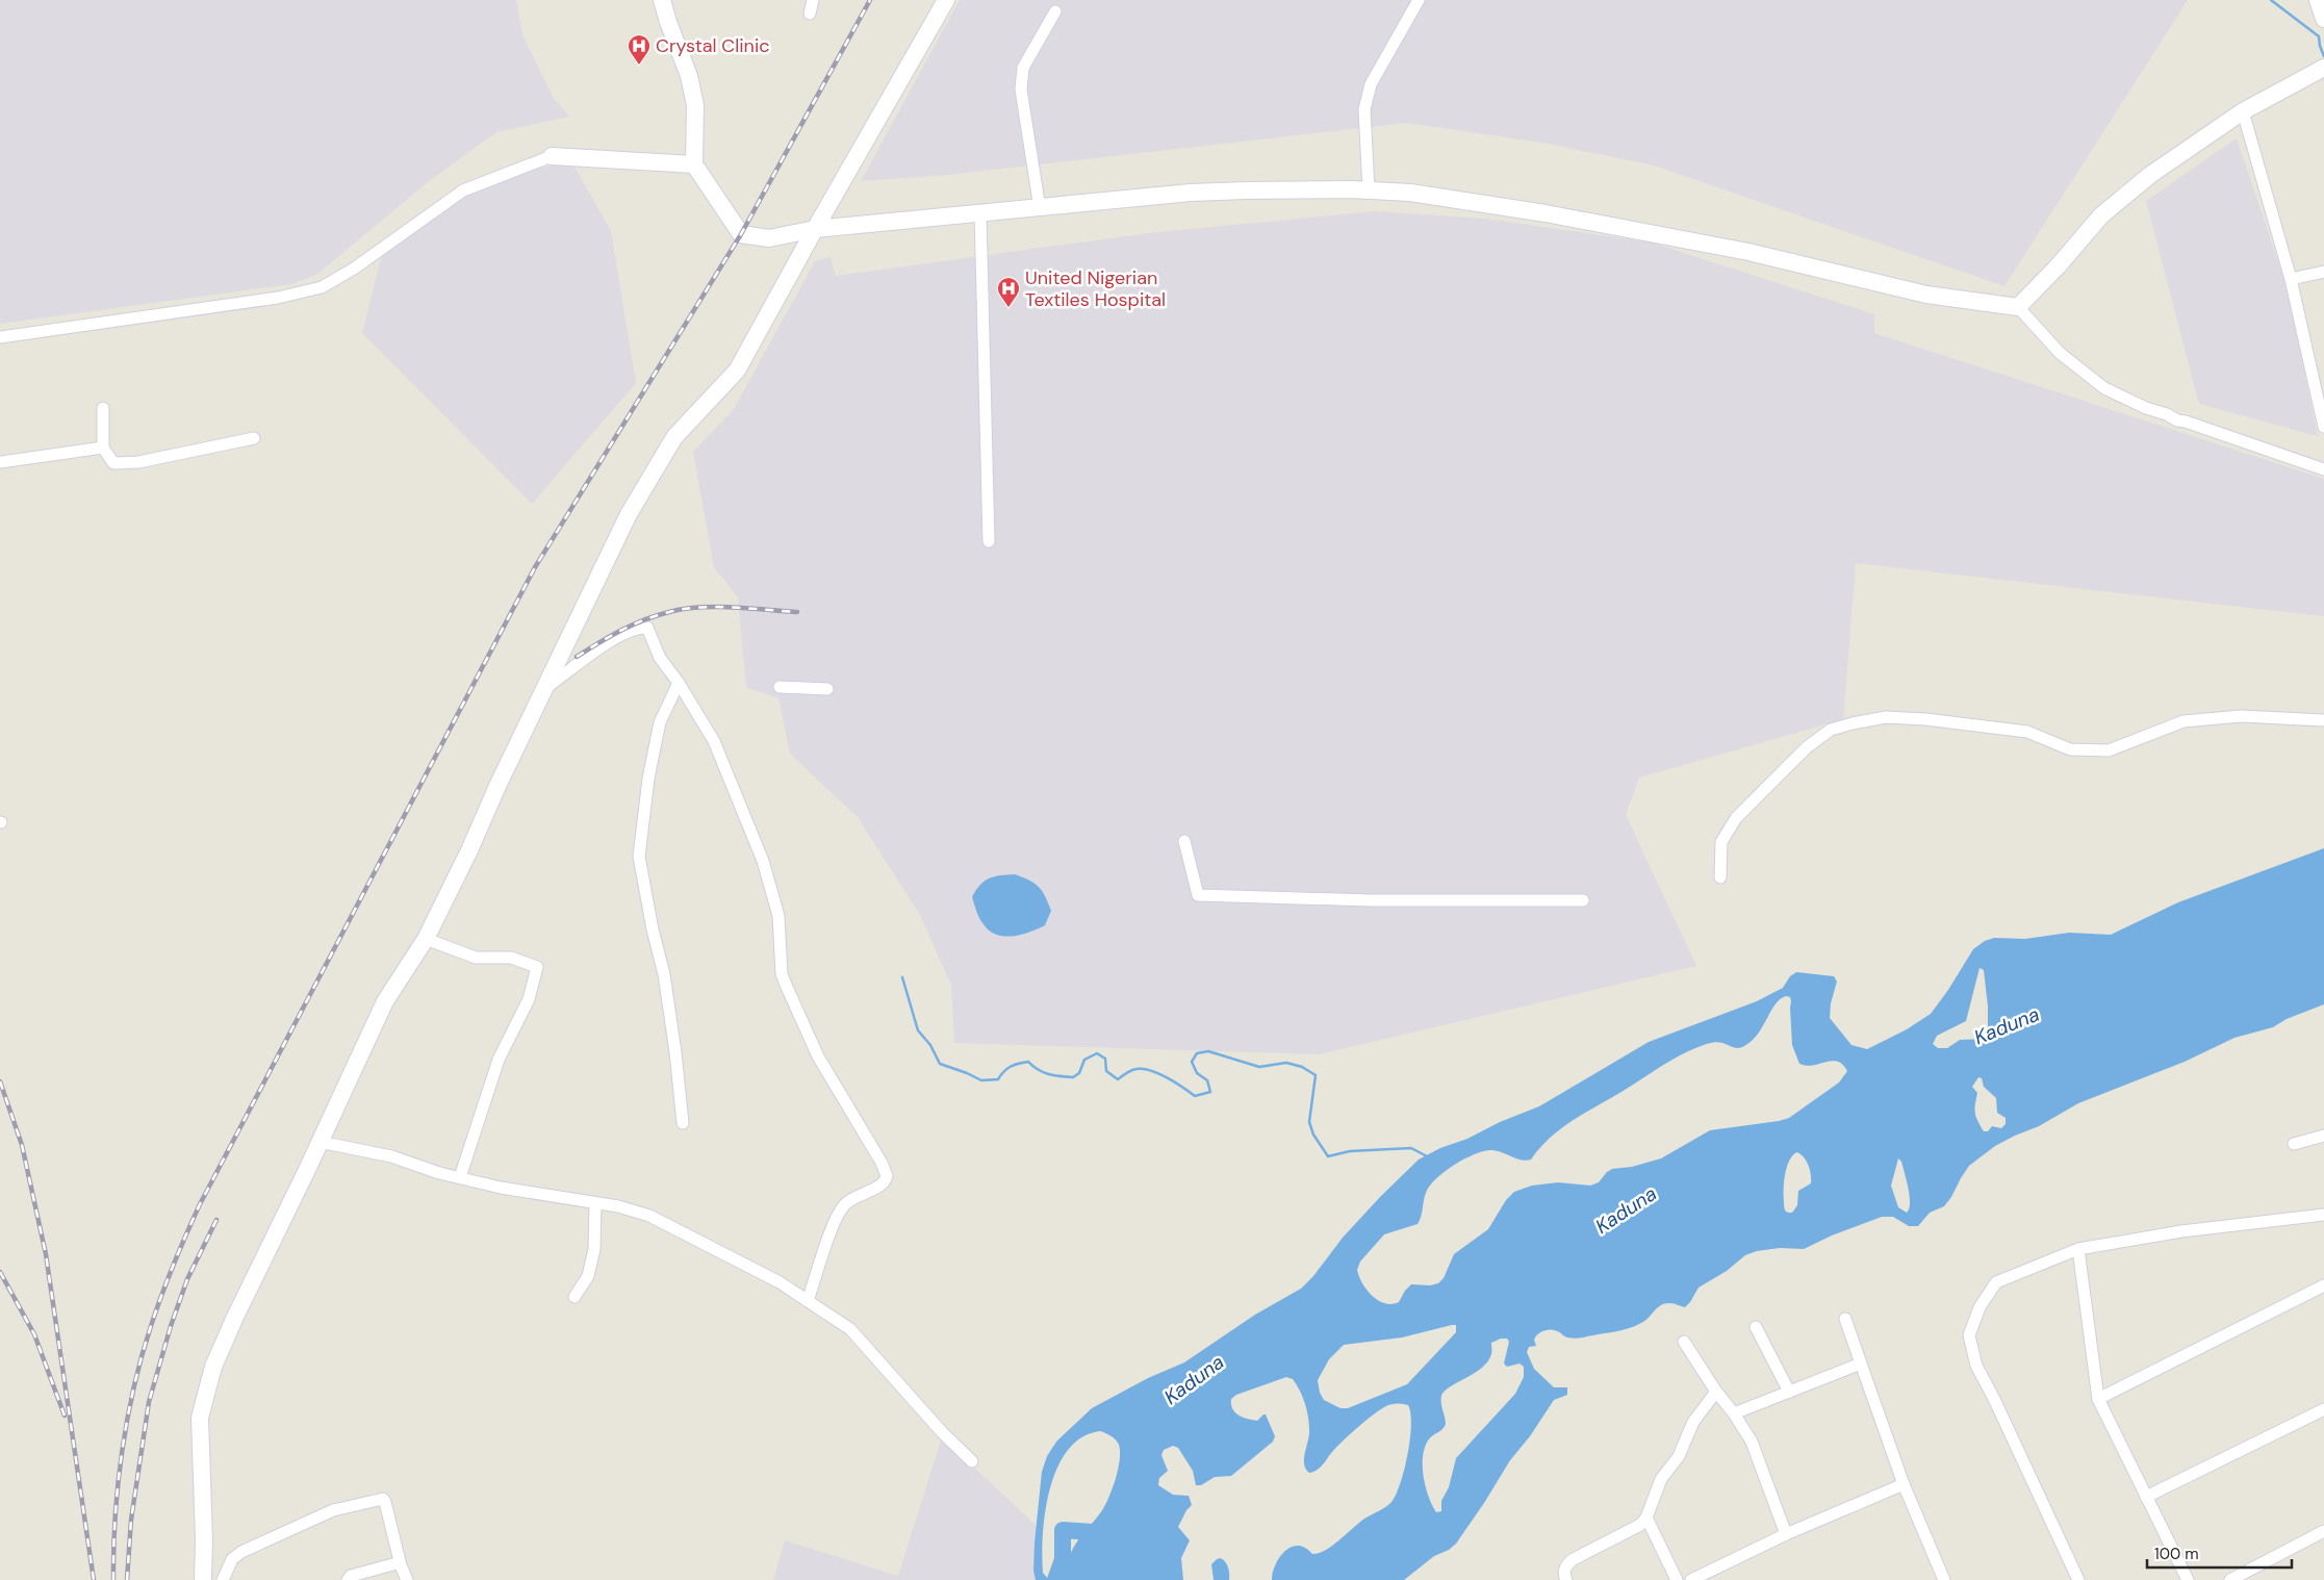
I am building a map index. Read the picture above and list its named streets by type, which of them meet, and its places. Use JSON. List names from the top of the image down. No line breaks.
{"water":["Kaduna"],"places":{"hospital":["Crystal Clinic","United Nigerian Textiles Hospital"]},"scale_bar":"100 m"}
